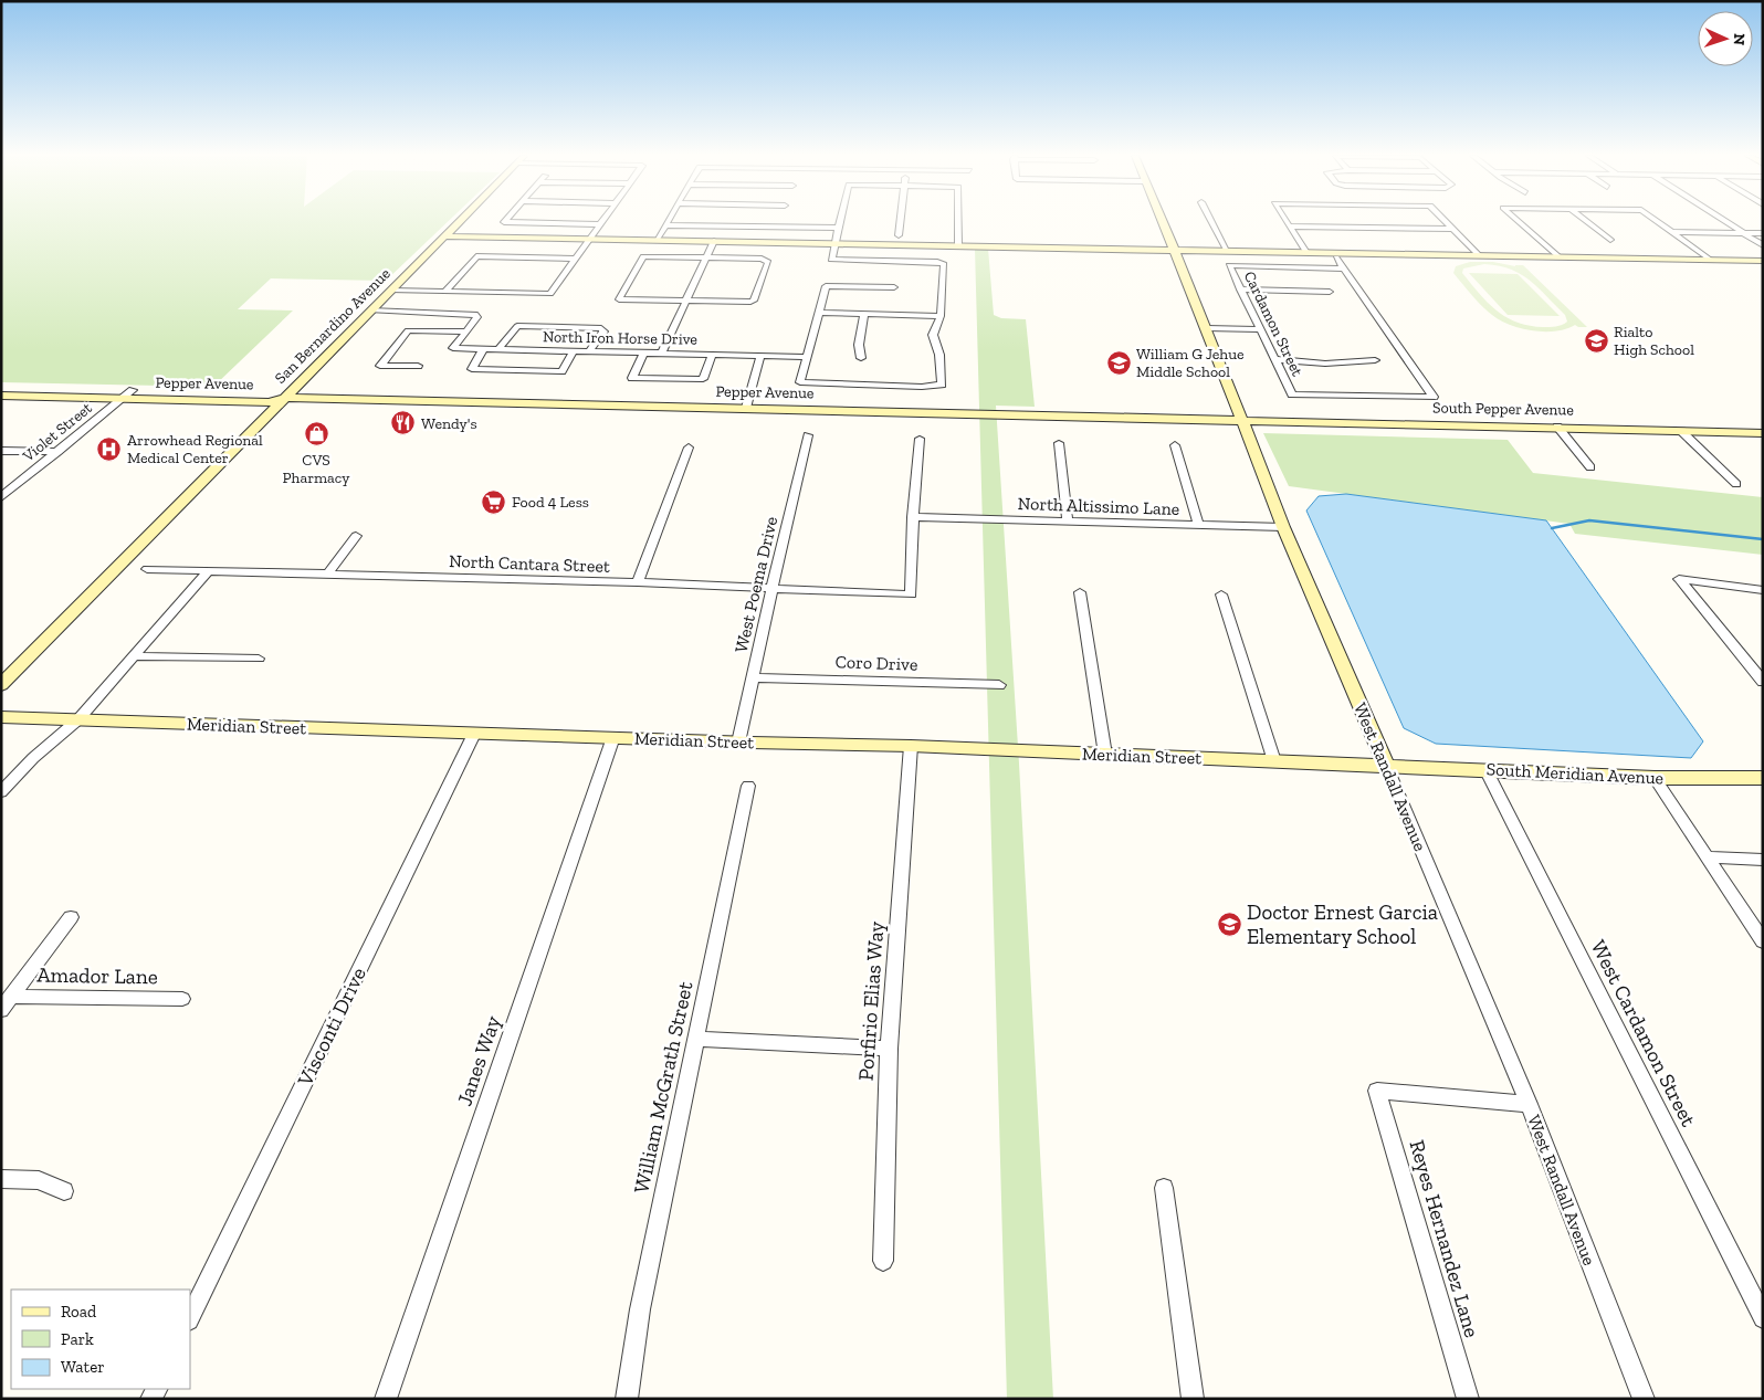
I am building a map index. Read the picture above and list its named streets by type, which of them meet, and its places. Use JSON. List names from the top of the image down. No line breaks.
{"streets":{"street":["Cardamon Street","San Bernardino Avenue","North Iron Horse Drive","Pepper Avenue","South Pepper Avenue","Violet Street","North Altissimo Lane","North Cantara Street","West Poema Drive","Coro Drive","Meridian Street","South Meridian Avenue","West Randall Avenue","Amador Lane","Porfirio Elias Way","Visconti Drive","West Cardamon Street","Janes Way","William McGrath Street","Reyes Hernandez Lane"]},"crossings":[["San Bernardino Avenue","Pepper Avenue"],["Pepper Avenue","South Pepper Avenue"],["Pepper Avenue","Violet Street"],["Pepper Avenue","West Randall Avenue"],["South Pepper Avenue","West Randall Avenue"],["North Altissimo Lane","North Cantara Street"],["North Altissimo Lane","West Randall Avenue"],["North Cantara Street","West Poema Drive"],["West Poema Drive","Coro Drive"],["West Poema Drive","Meridian Street"],["Meridian Street","South Meridian Avenue"],["Meridian Street","West Randall Avenue"],["Meridian Street","Porfirio Elias Way"],["Meridian Street","Visconti Drive"],["Meridian Street","Janes Way"],["South Meridian Avenue","West Randall Avenue"],["South Meridian Avenue","West Cardamon Street"],["West Randall Avenue","Reyes Hernandez Lane"]],"places":{"school or university":["Rialto High School","William G Jehue Middle School","Doctor Ernest Garcia Elementary School"],"restaurant":["Wendy's"],"shop":["CVS Pharmacy"],"hospital":["Arrowhead Regional Medical Center"],"supermarket":["Food 4 Less"]},"legend":["Road","Park","Water"],"north":"right"}
